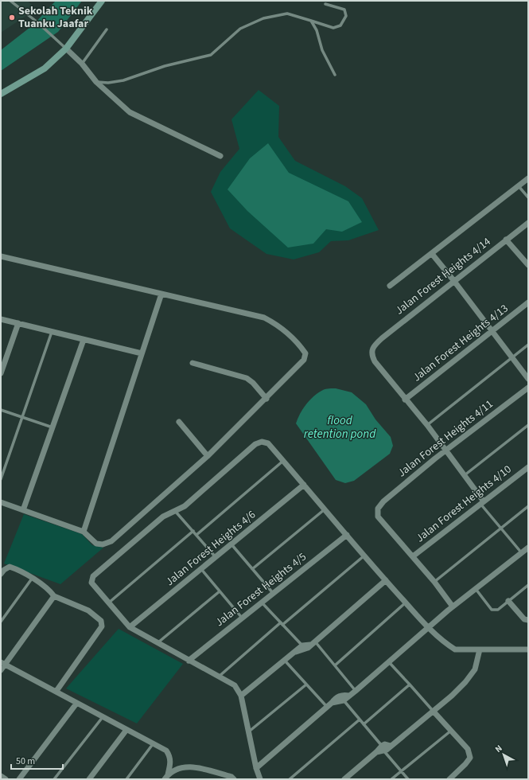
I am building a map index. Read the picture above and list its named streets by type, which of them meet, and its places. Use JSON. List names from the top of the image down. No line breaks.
{"streets":{"street":["Jalan Forest Heights 4/14","Jalan Forest Heights 4/13","Jalan Forest Heights 4/11","Jalan Forest Heights 4/10","Jalan Forest Heights 4/6","Jalan Forest Heights 4/5"]},"crossings":[["Jalan Forest Heights 4/14","Jalan Forest Heights 4/13"],["Jalan Forest Heights 4/11","Jalan Forest Heights 4/10"]],"water":["flood retention pond"],"places":["Sekolah Teknik Tuanku Jaafar"],"scale_bar":"50 m","north":"top left"}
